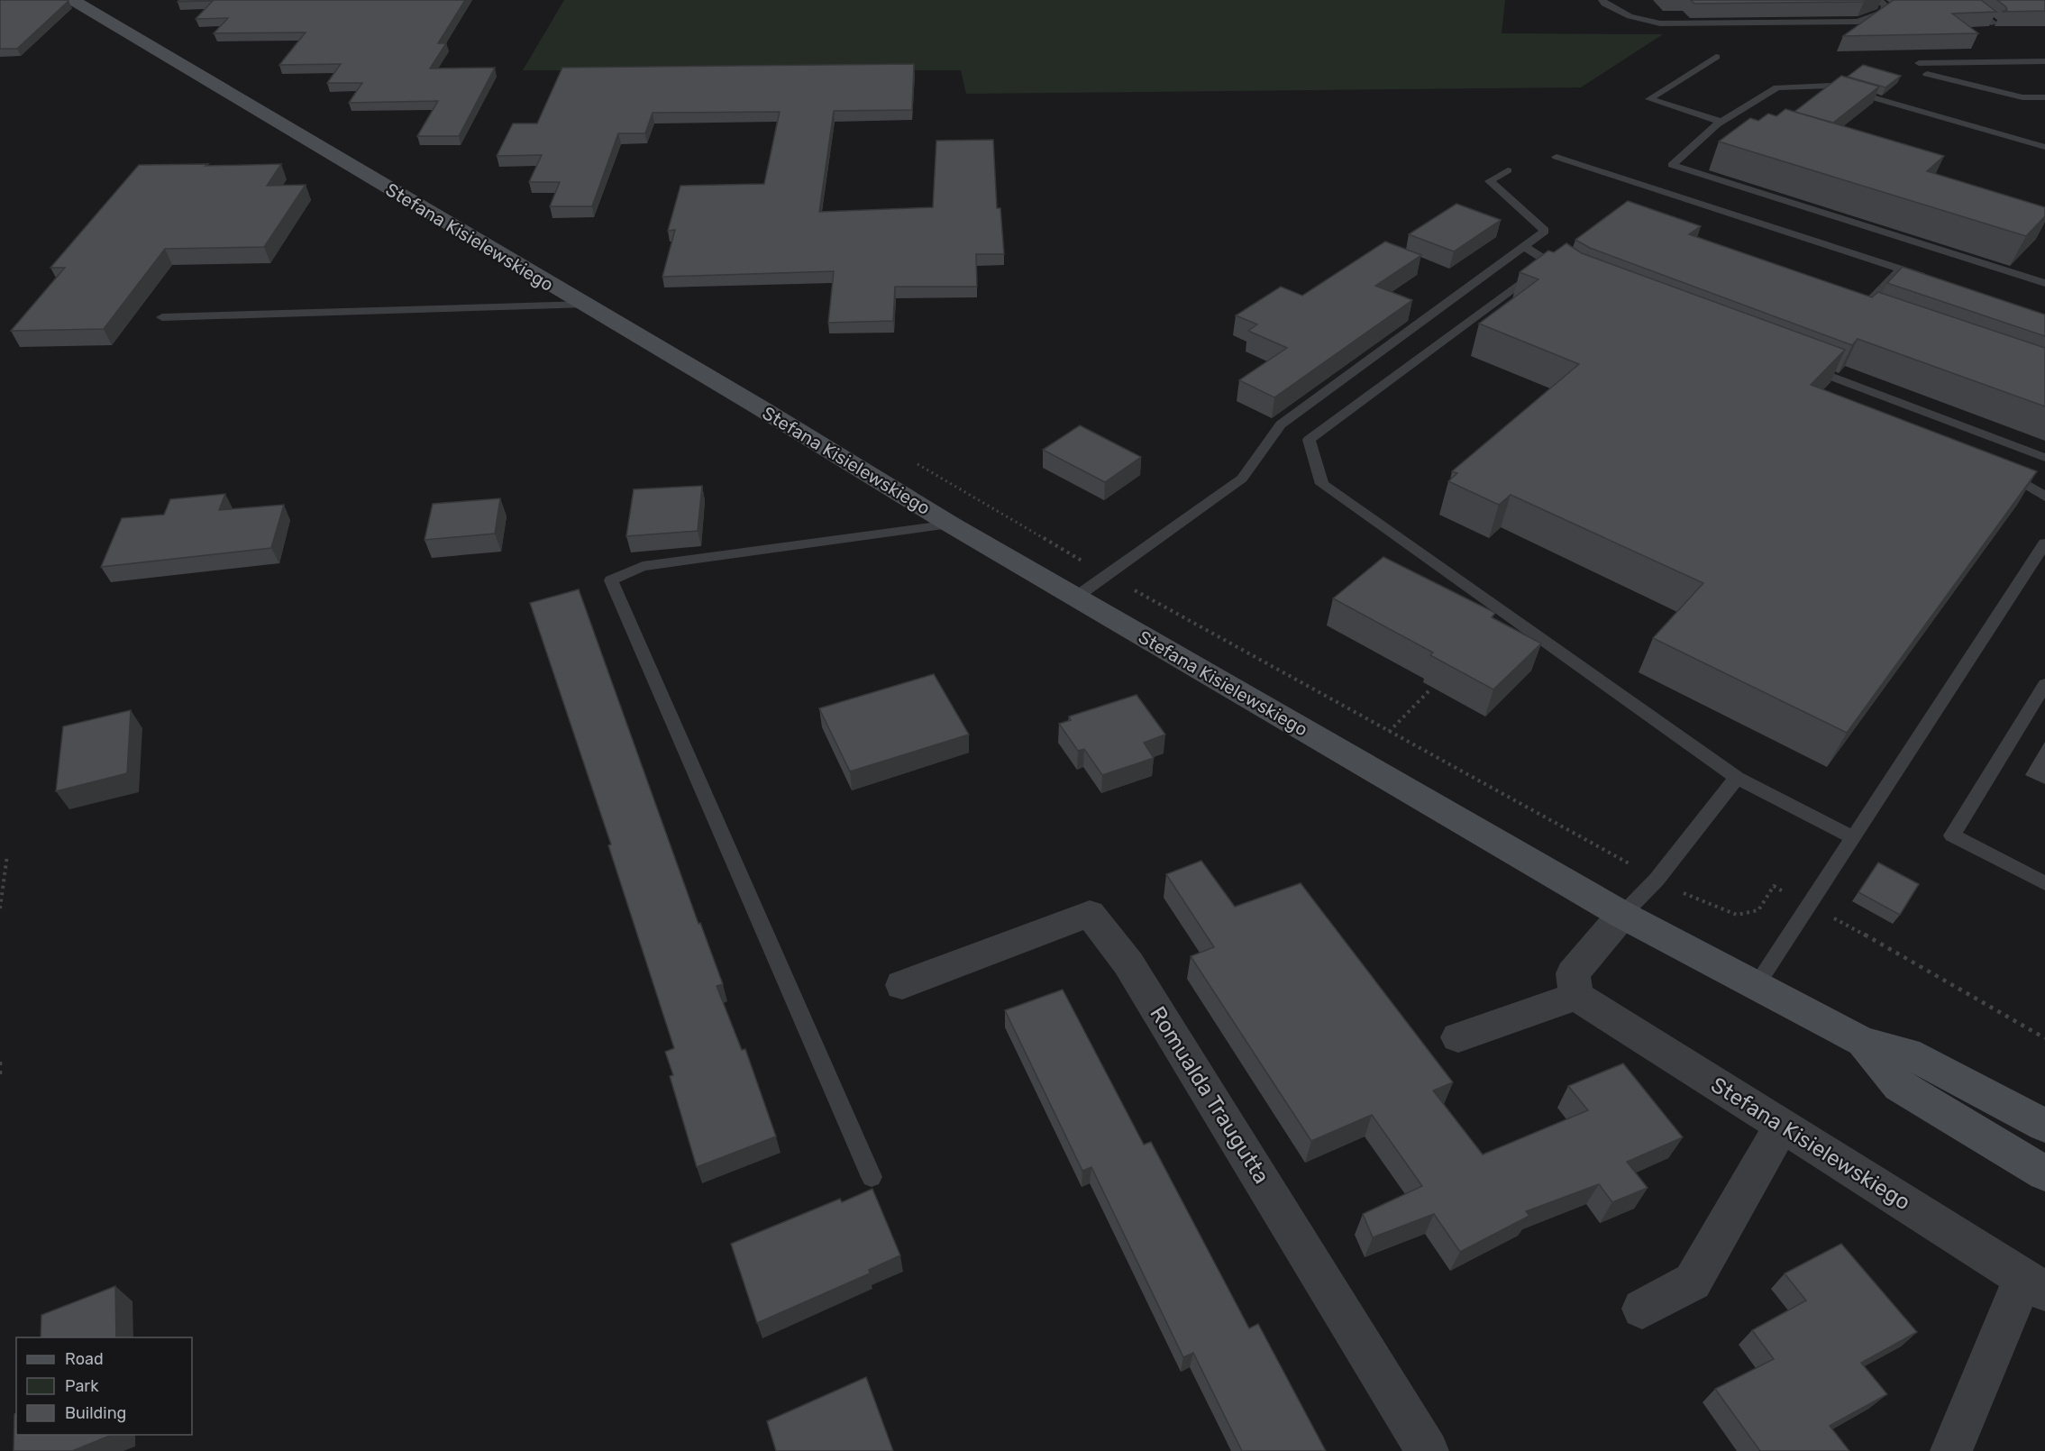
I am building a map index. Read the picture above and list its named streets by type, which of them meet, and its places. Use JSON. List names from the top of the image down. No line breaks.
{"streets":{"main road":["Stefana Kisielewskiego"],"street":["Romualda Traugutta"]},"legend":["Road","Park","Building"]}
